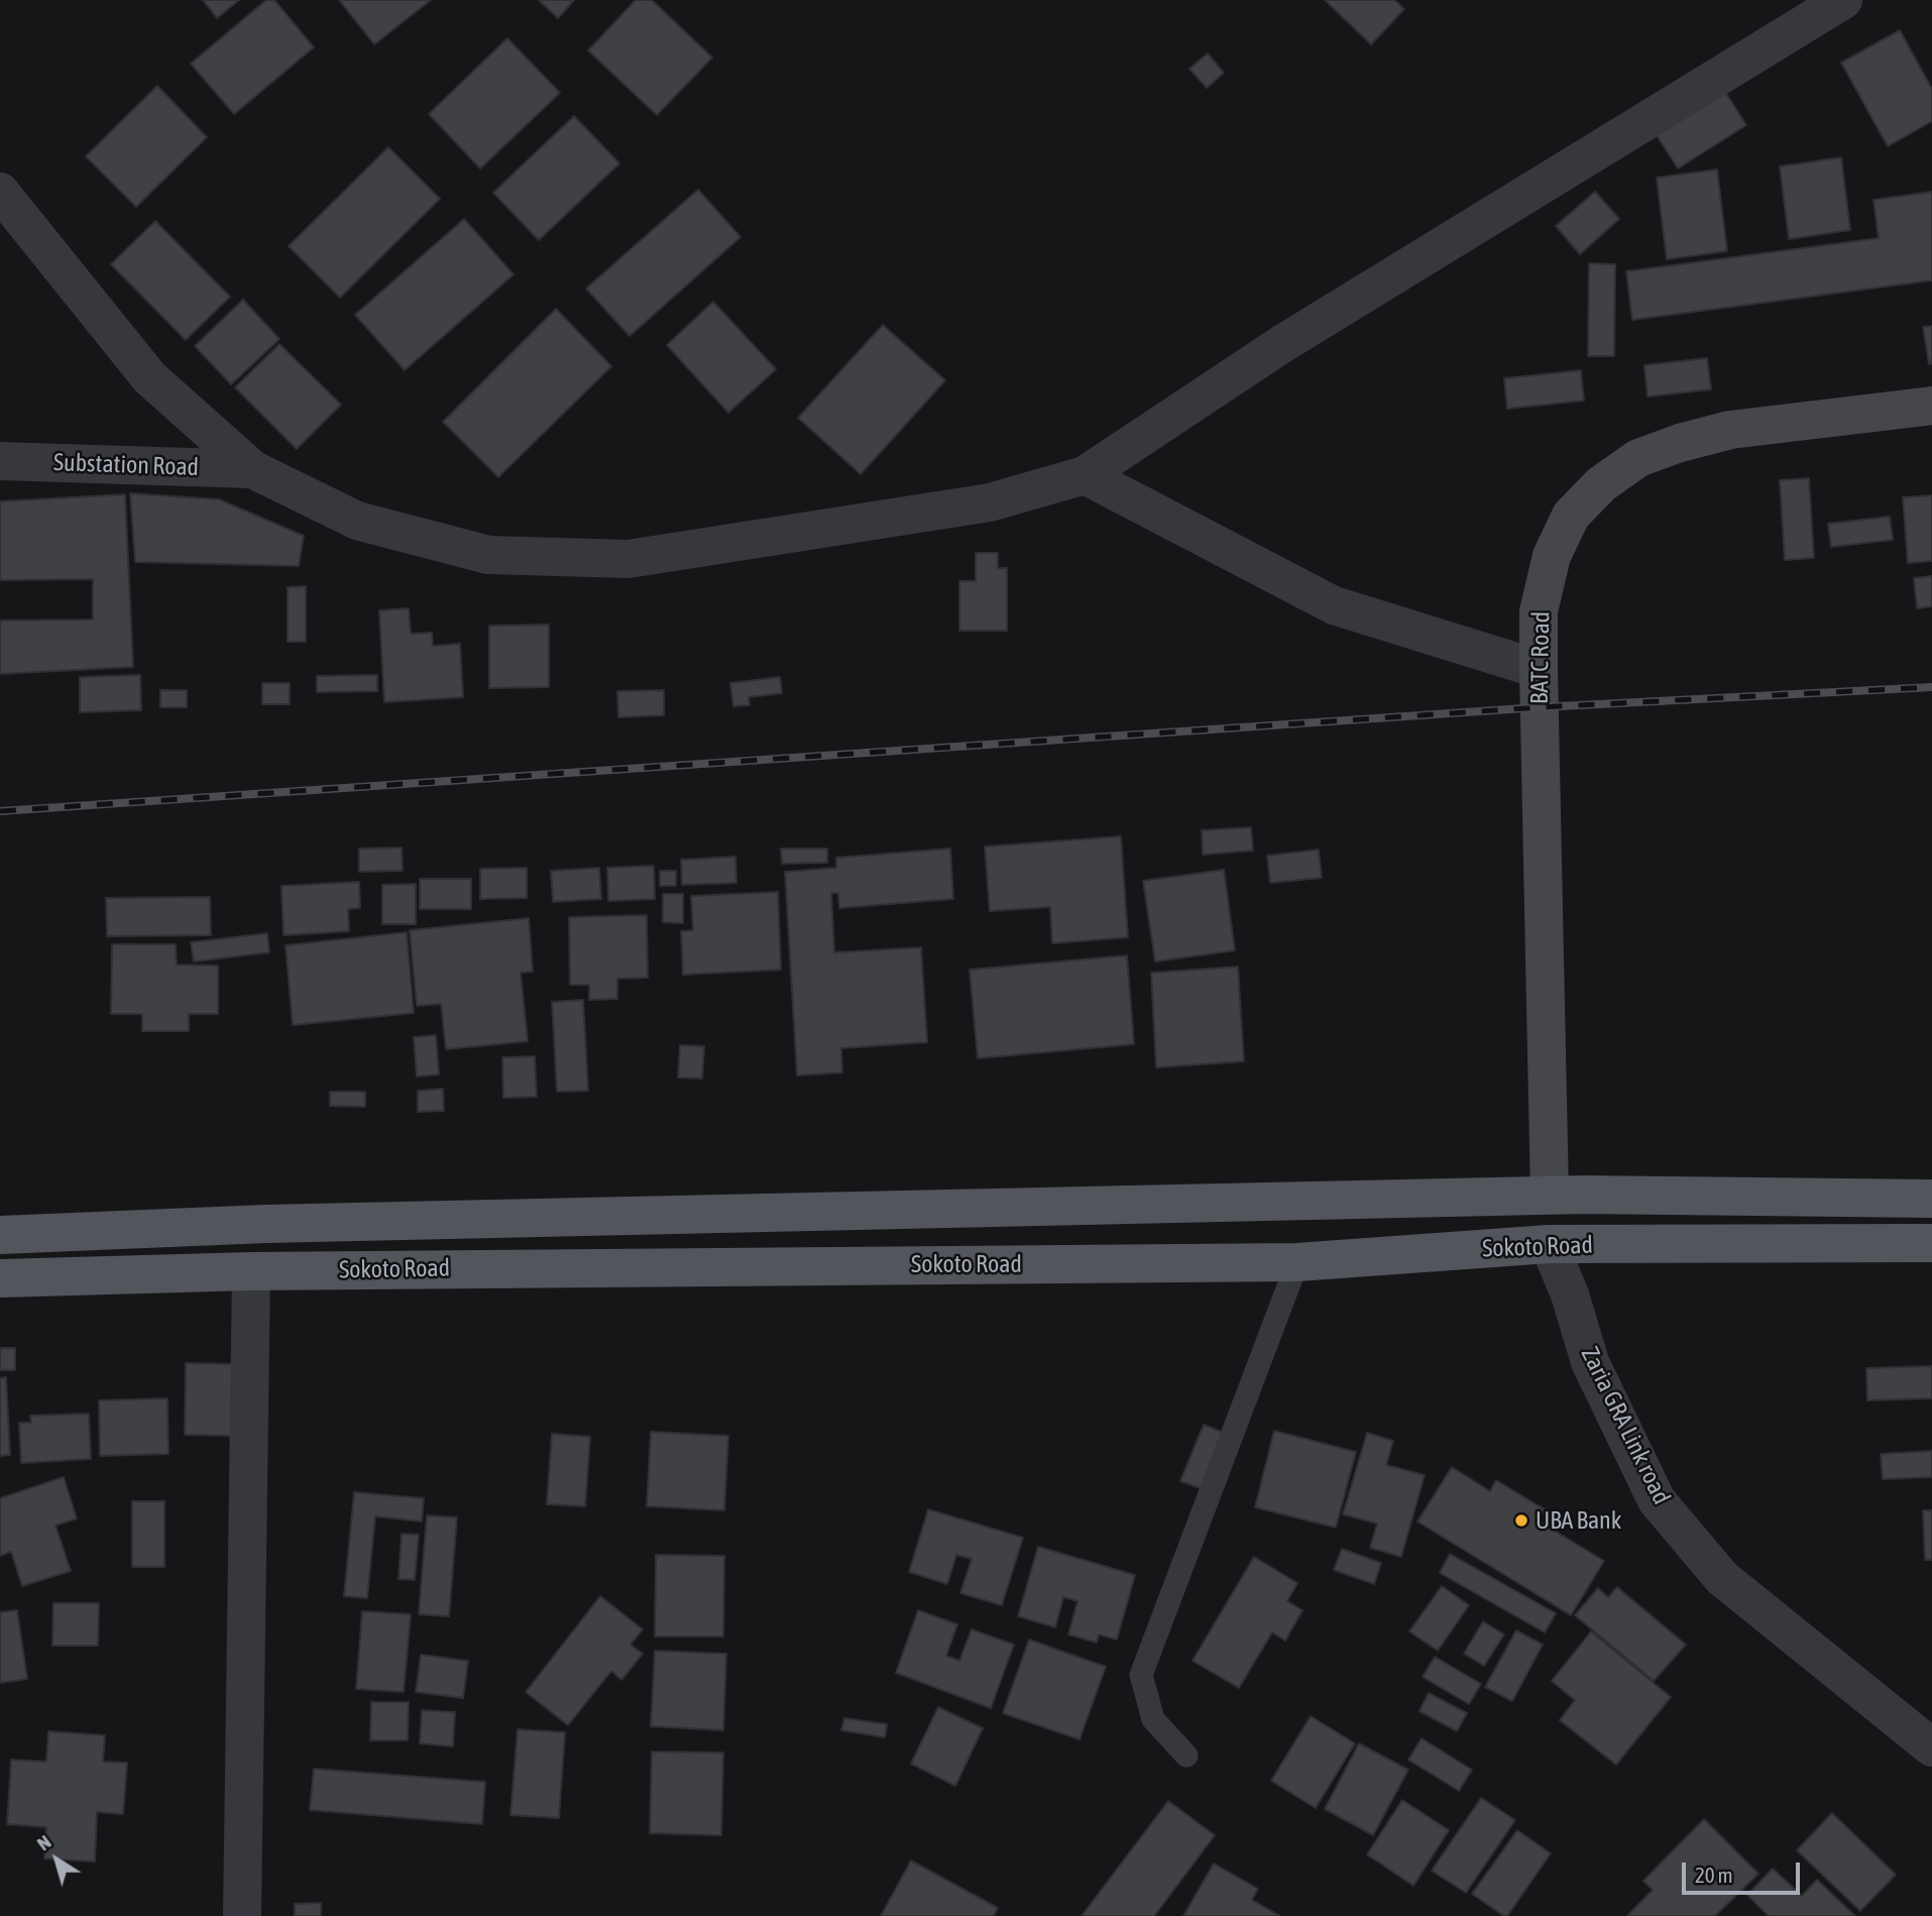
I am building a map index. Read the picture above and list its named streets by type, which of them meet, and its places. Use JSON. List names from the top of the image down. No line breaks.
{"streets":{"main road":["Sokoto Road"],"street":["Substation Road","BATC Road","Zaria GRA Link road"]},"crossings":[["BATC Road","Sokoto Road"],["Sokoto Road","Zaria GRA Link road"]],"places":["UBA Bank"],"scale_bar":"20 m","north":"top left"}
